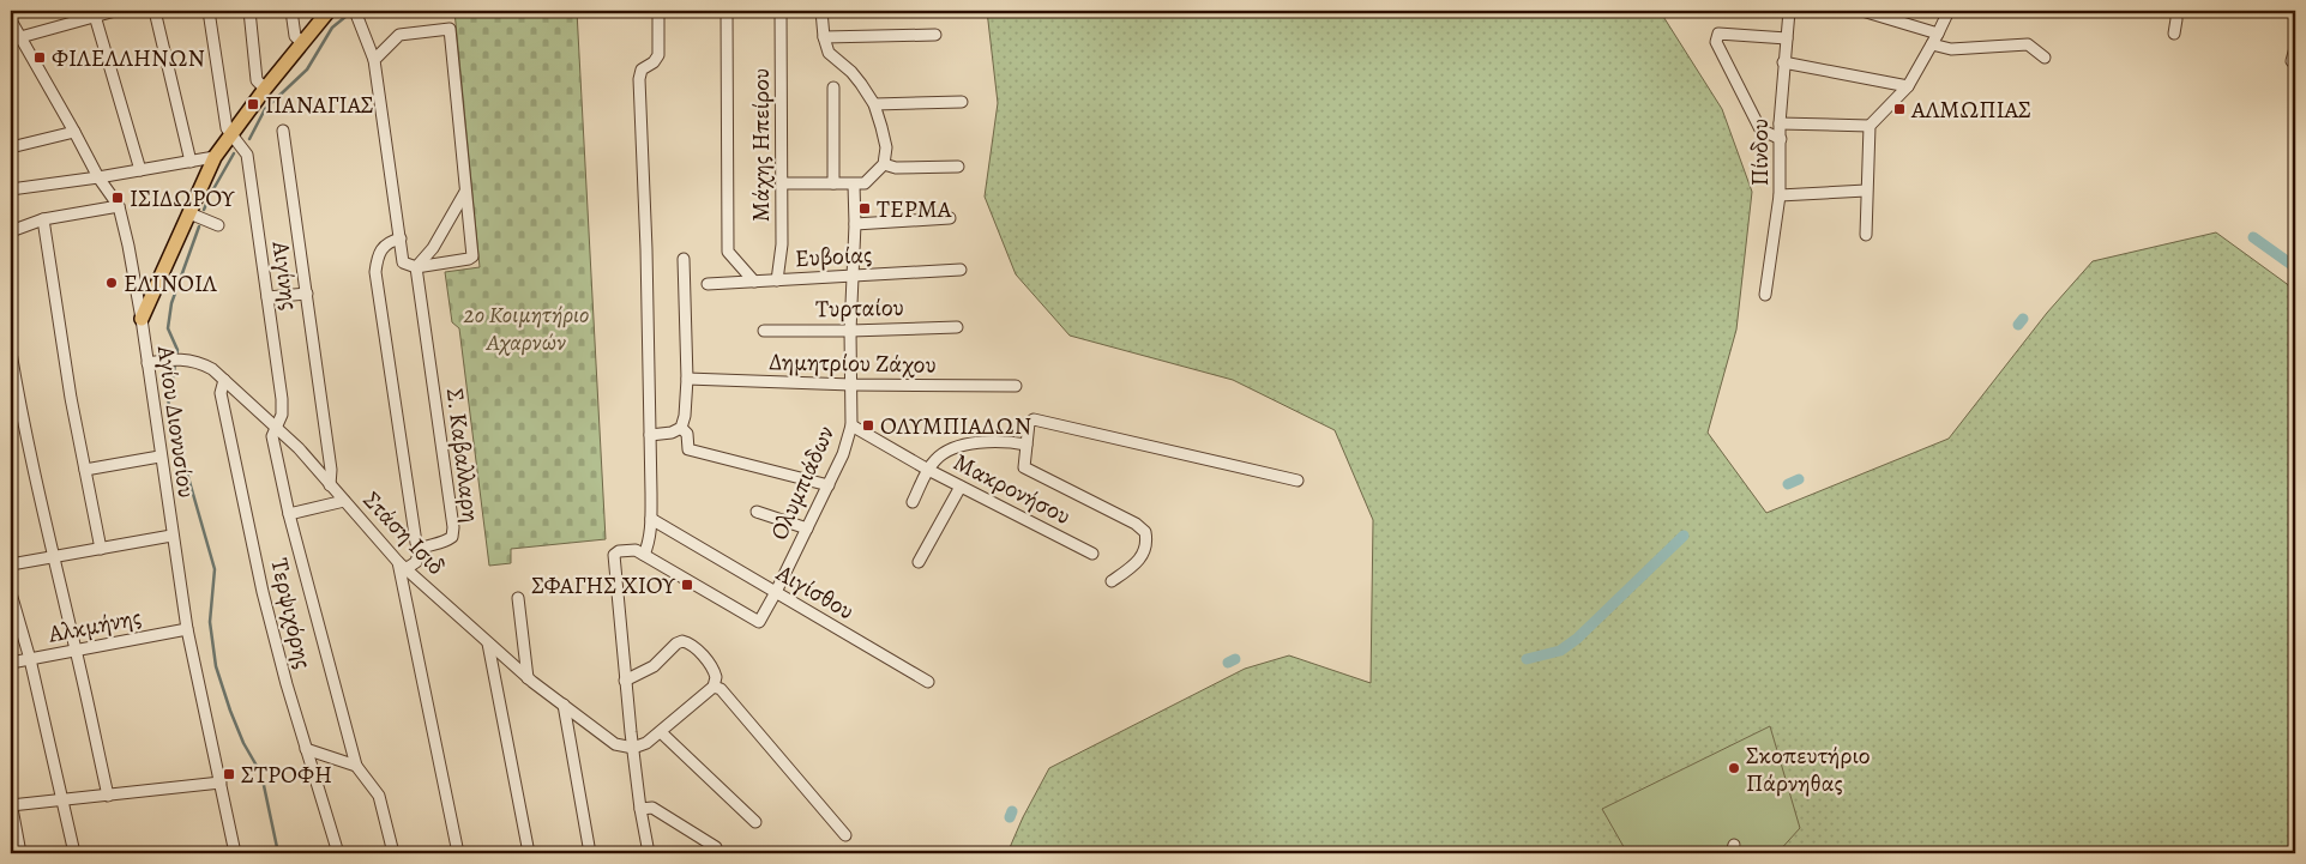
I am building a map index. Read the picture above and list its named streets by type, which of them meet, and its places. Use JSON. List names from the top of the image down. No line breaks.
{"streets":{"street":["Μάχης Ηπείρου","Πίνδου","Ευβοίας","Αιγίνης","Τυρταίου","Δημητρίου Ζάχου","Αγίου Διονυσίου","Σ. Καβαλλαρη","Ολυμπιάδων","Μακρονήσου","Στάση Ισιδ","Αιγίσθου","Τερψιχόρης","Αλκμήνης"]},"crossings":[["Μάχης Ηπείρου","Ευβοίας"],["Ευβοίας","Ολυμπιάδων"],["Αιγίνης","Στάση Ισιδ"],["Τυρταίου","Ολυμπιάδων"],["Δημητρίου Ζάχου","Ολυμπιάδων"],["Αγίου Διονυσίου","Στάση Ισιδ"],["Αγίου Διονυσίου","Αλκμήνης"],["Ολυμπιάδων","Μακρονήσου"],["Ολυμπιάδων","Αιγίσθου"],["Στάση Ισιδ","Τερψιχόρης"]],"parks":["2ο Κοιμητήριο Αχαρνών"],"places":{"transit":["ΦΙΛΕΛΛΗΝΩΝ","ΠΑΝΑΓΙΑΣ","ΑΛΜΩΠΙΑΣ","ΙΣΙΔΩΡΟΥ","ΤΕΡΜΑ","ΟΛΥΜΠΙΑΔΩΝ","ΣΦΑΓΗΣ ΧΙΟΥ","ΣΤΡΟΦΗ"],"other":["ΕΛΙΝΟΙΛ","Σκοπευτήριο Πάρνηθας"]}}
